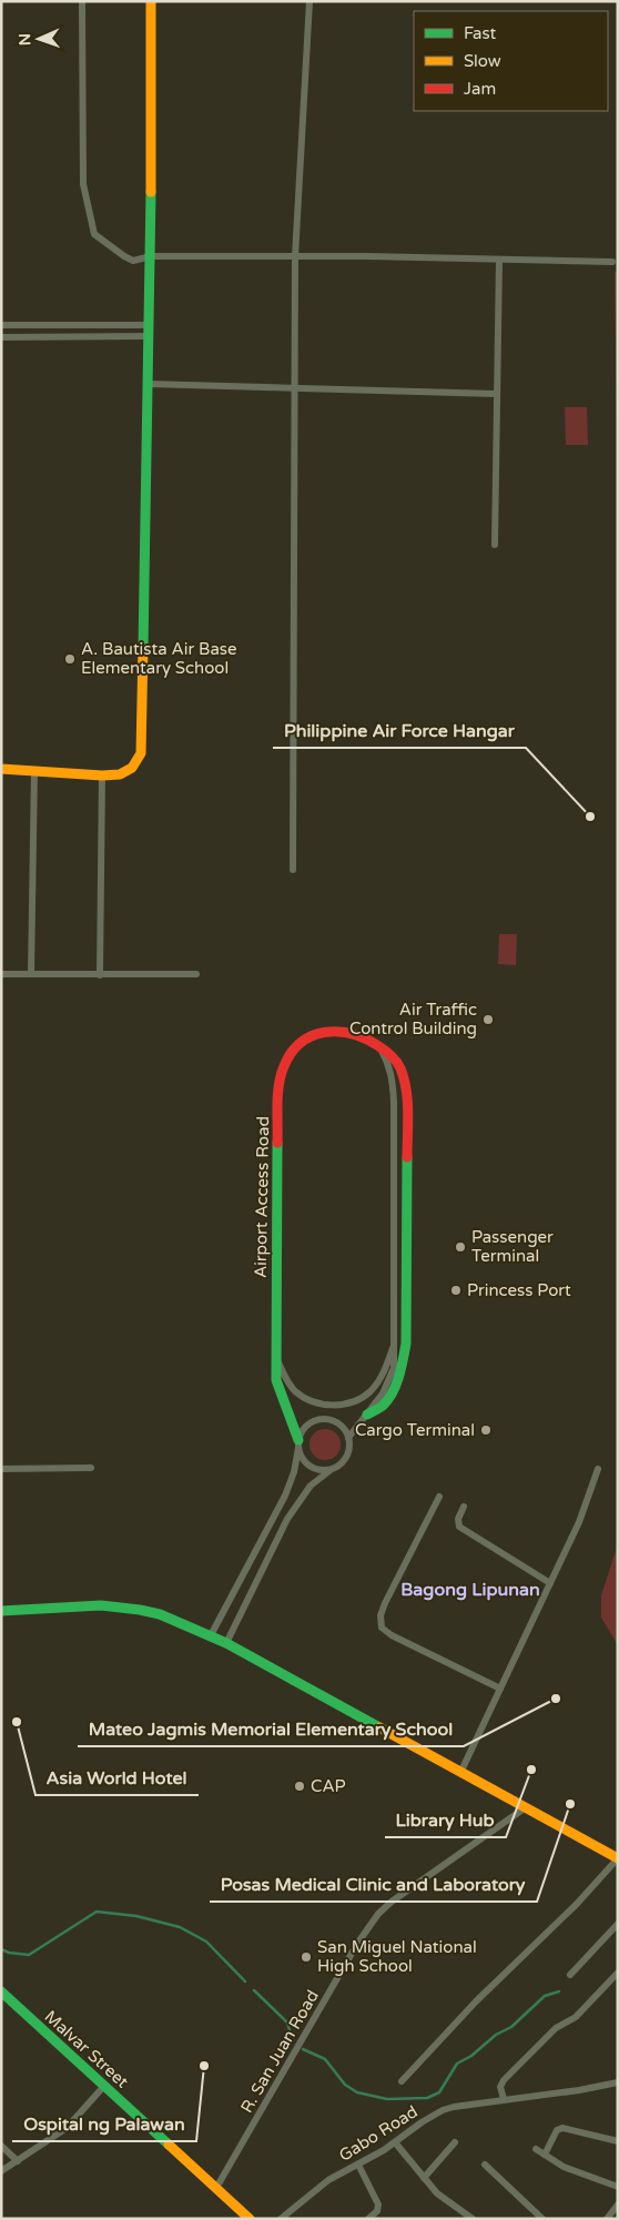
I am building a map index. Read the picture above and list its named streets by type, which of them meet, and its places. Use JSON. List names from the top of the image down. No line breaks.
{"streets":{"street":["Airport Access Road","Malvar Street","R. San Juan Road","Gabo Road"]},"crossings":[["Malvar Street","R. San Juan Road"]],"districts":["Bagong Lipunan"],"places":["A. Bautista Air Base Elementary School","Philippine Air Force Hangar","Air Traffic Control Building","Passenger Terminal","Princess Port","Cargo Terminal","Mateo Jagmis Memorial Elementary School","Asia World Hotel","Library Hub","CAP","Posas Medical Clinic and Laboratory","San Miguel National High School","Ospital ng Palawan"],"legend":["Fast","Slow","Jam"],"north":"left"}
